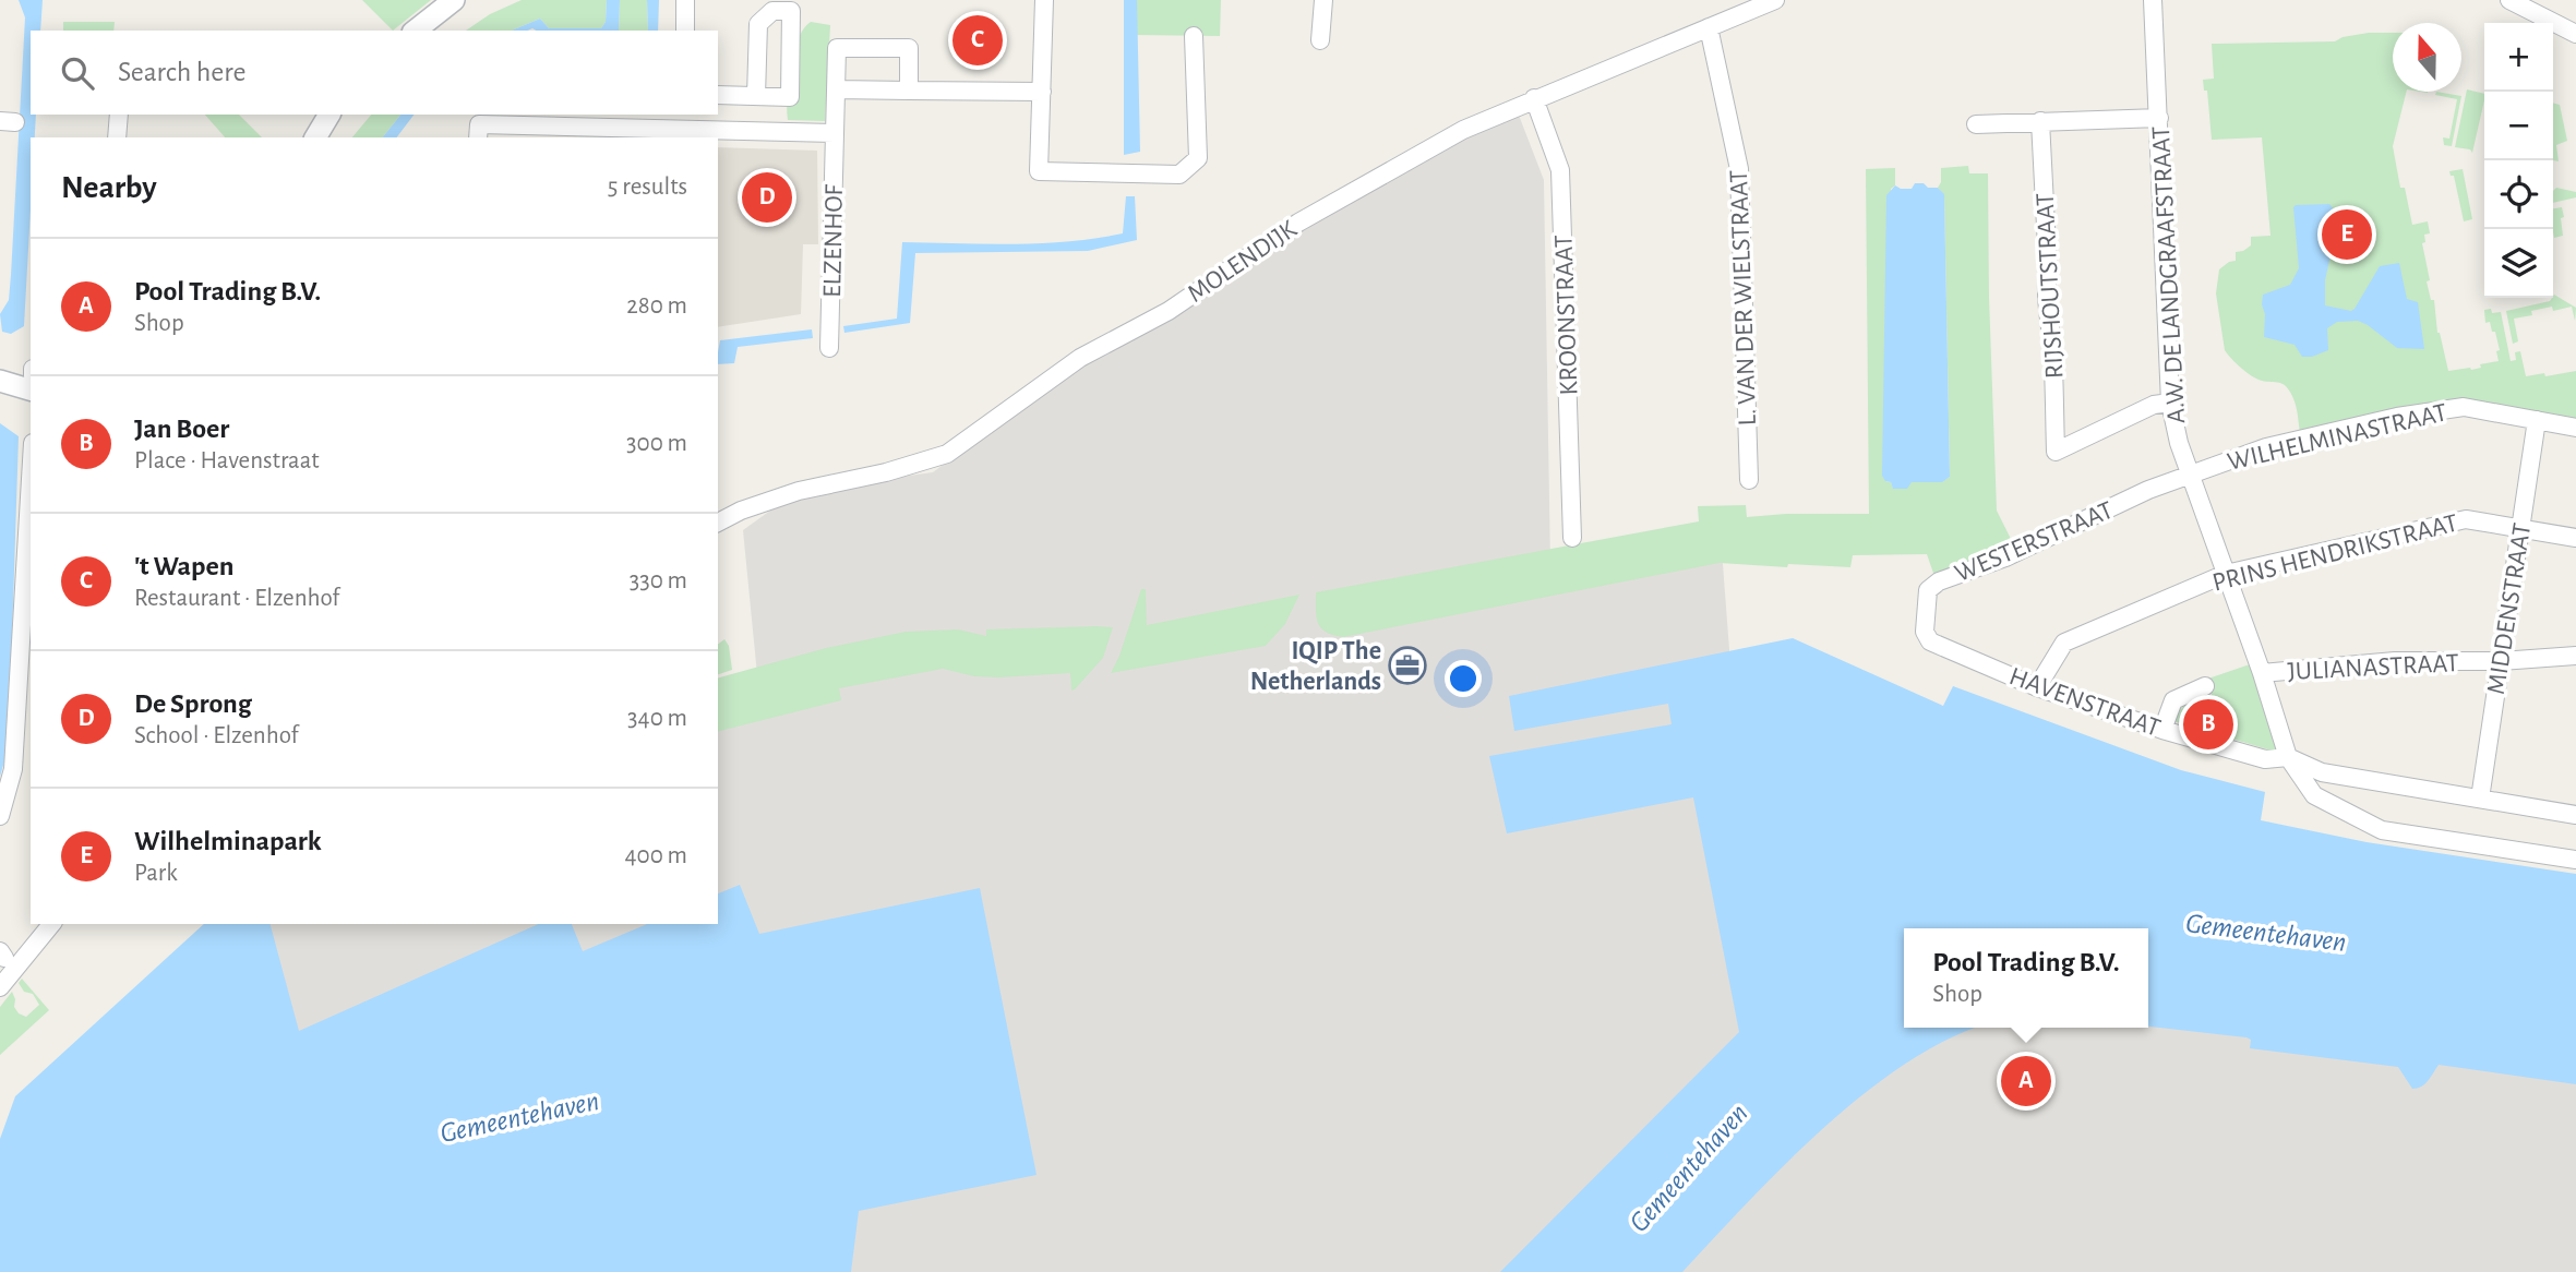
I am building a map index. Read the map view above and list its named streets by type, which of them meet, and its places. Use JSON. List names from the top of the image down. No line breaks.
{"streets":{"street":["ELZENHOF","MOLENDIJK","A.W. DE LANDGRAAFSTRAAT","RIJSHOUTSTRAAT","L. VAN DER WIELSTRAAT","KROONSTRAAT","WILHELMINASTRAAT","WESTERSTRAAT","PRINS HENDRIKSTRAAT","MIDDENSTRAAT","JULIANASTRAAT","HAVENSTRAAT"]},"crossings":[["MOLENDIJK","L. VAN DER WIELSTRAAT"],["MOLENDIJK","KROONSTRAAT"],["A.W. DE LANDGRAAFSTRAAT","RIJSHOUTSTRAAT"],["A.W. DE LANDGRAAFSTRAAT","WILHELMINASTRAAT"],["A.W. DE LANDGRAAFSTRAAT","WESTERSTRAAT"],["A.W. DE LANDGRAAFSTRAAT","PRINS HENDRIKSTRAAT"],["A.W. DE LANDGRAAFSTRAAT","JULIANASTRAAT"],["A.W. DE LANDGRAAFSTRAAT","HAVENSTRAAT"],["WILHELMINASTRAAT","WESTERSTRAAT"],["WILHELMINASTRAAT","MIDDENSTRAAT"],["WESTERSTRAAT","HAVENSTRAAT"],["PRINS HENDRIKSTRAAT","MIDDENSTRAAT"],["PRINS HENDRIKSTRAAT","HAVENSTRAAT"],["MIDDENSTRAAT","JULIANASTRAAT"],["MIDDENSTRAAT","HAVENSTRAAT"]],"water":["Gemeentehaven"],"places":{"office":["IQIP The Netherlands"]},"north":"top","page":{"pins":["C","D","E","B","A"],"map_buttons":["+","−"],"search":"Search here","heading":["Nearby","5 results"],"list":[{"mark":"A","name":"Pool Trading B.V.","note":"Shop","value":"280 m"},{"mark":"B","name":"Jan Boer","note":"Place · Havenstraat","value":"300 m"},{"mark":"C","name":"'t Wapen","note":"Restaurant · Elzenhof","value":"330 m"},{"mark":"D","name":"De Sprong","note":"School · Elzenhof","value":"340 m"},{"mark":"E","name":"Wilhelminapark","note":"Park","value":"400 m"}],"popup":["Pool Trading B.V.","Shop"]}}
